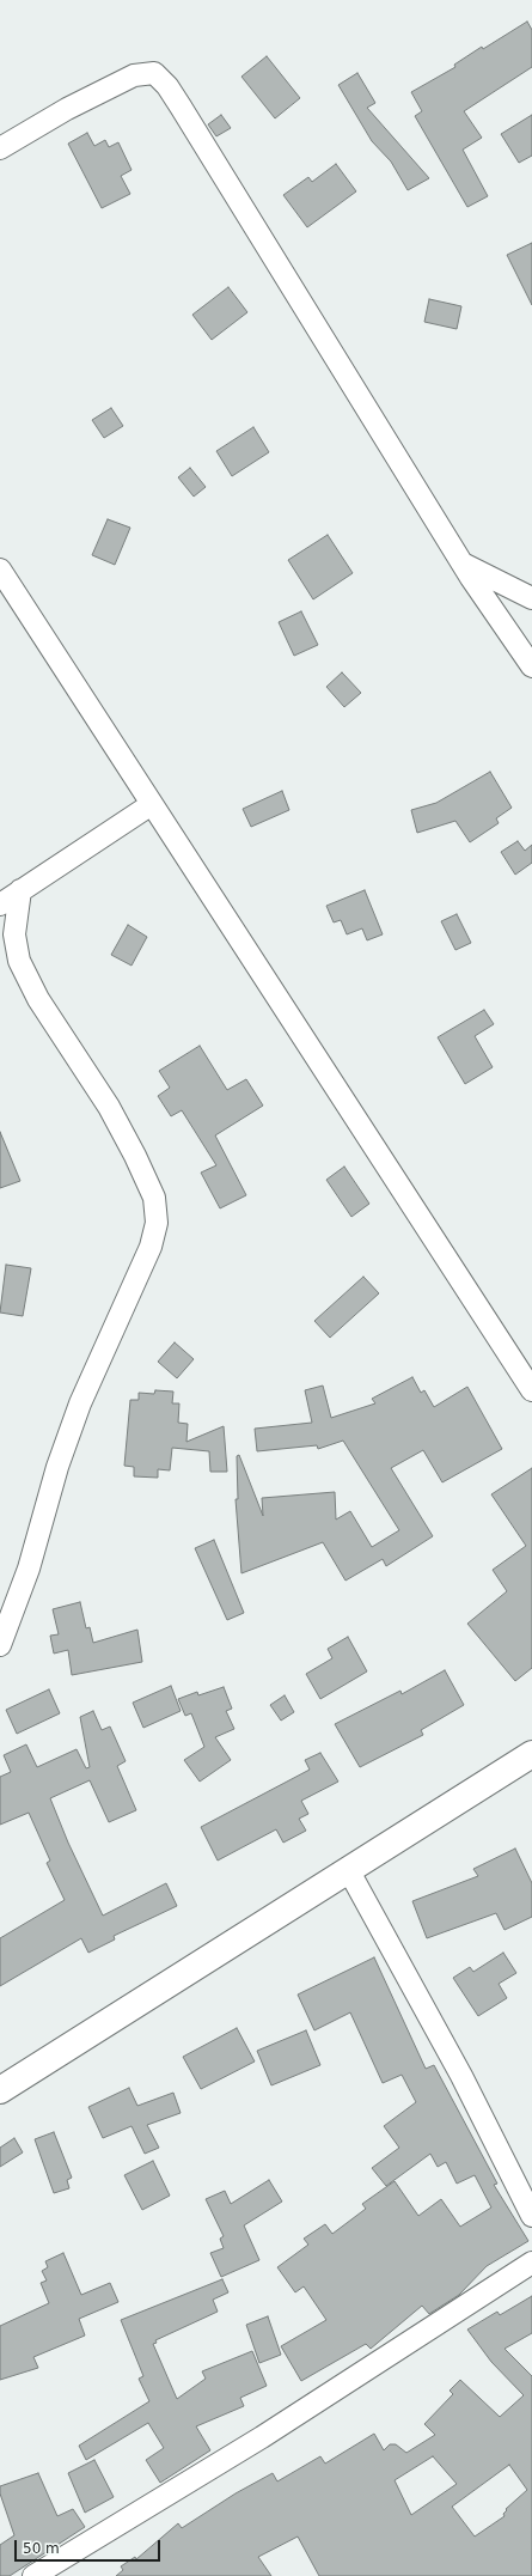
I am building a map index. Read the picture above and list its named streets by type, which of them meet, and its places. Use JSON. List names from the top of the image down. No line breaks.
{"scale_bar":"50 m"}
